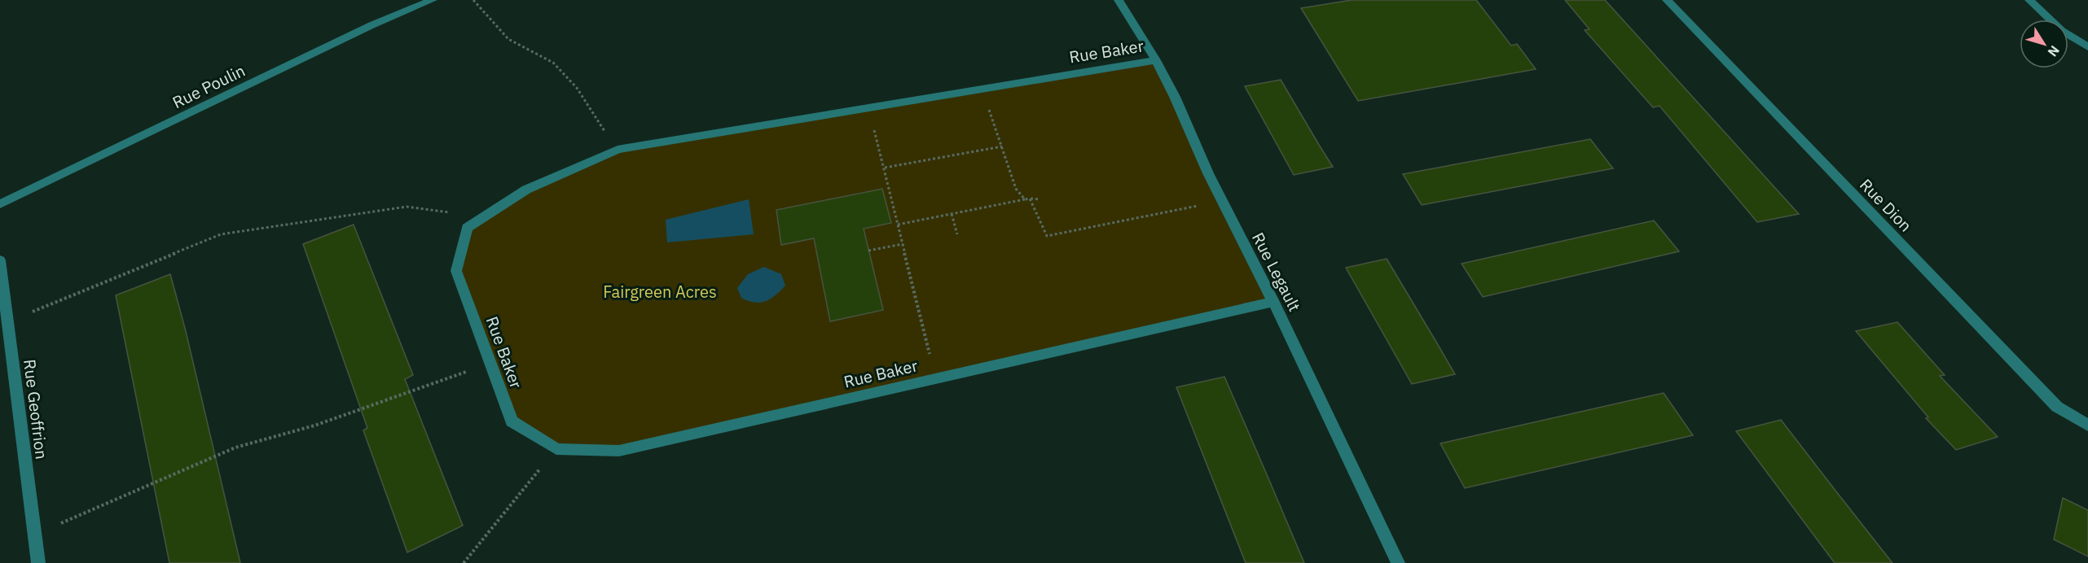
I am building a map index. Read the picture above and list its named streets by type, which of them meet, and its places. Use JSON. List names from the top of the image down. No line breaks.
{"streets":{"street":["Rue Baker","Rue Poulin","Rue Dion","Rue Legault","Rue Geoffrion"]},"crossings":[["Rue Baker","Rue Legault"]],"parks":["Fairgreen Acres"],"north":"bottom right"}
